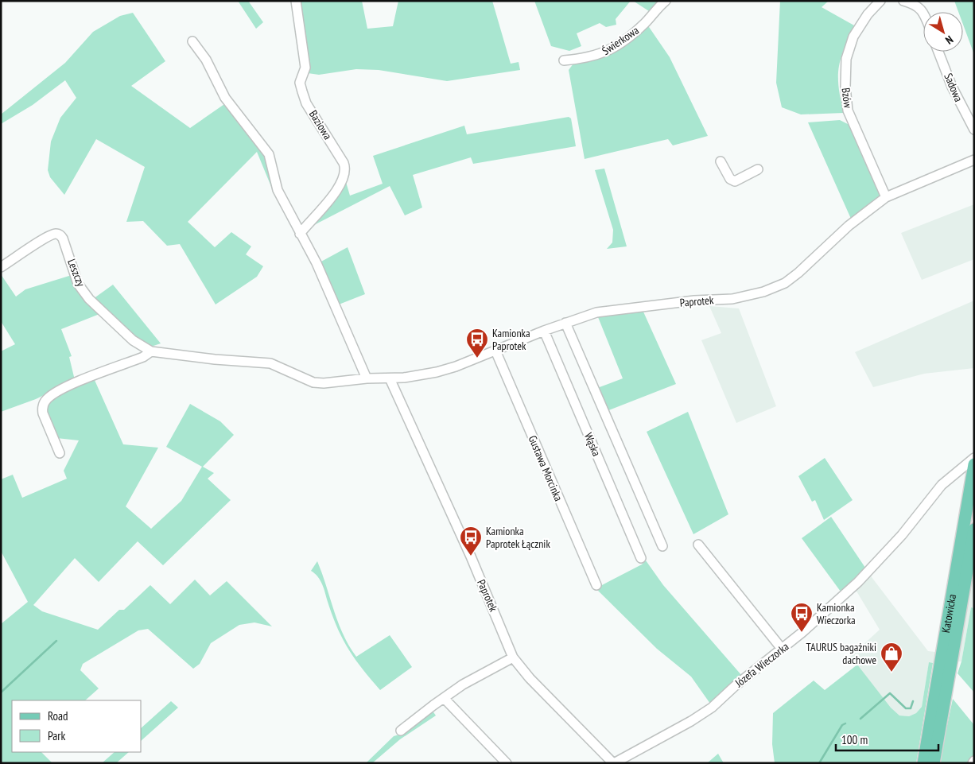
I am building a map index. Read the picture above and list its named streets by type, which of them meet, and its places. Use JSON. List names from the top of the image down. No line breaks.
{"streets":{"main road":["Katowicka"],"street":["Świerkowa","Sadowa","Bzów","Baziowa","Leszczy","Paprotek","Wąska","Gustawa Morcinka","Józefa Wieczorka"]},"crossings":[["Bzów","Paprotek"],["Leszczy","Paprotek"],["Paprotek","Wąska"],["Paprotek","Gustawa Morcinka"],["Paprotek","Józefa Wieczorka"]],"places":{"bus stop":["Kamionka Paprotek","Kamionka Paprotek Łącznik","Kamionka Wieczorka"],"shop":["TAURUS bagażniki dachowe"]},"legend":["Road","Park"],"scale_bar":"100 m","north":"bottom right"}
